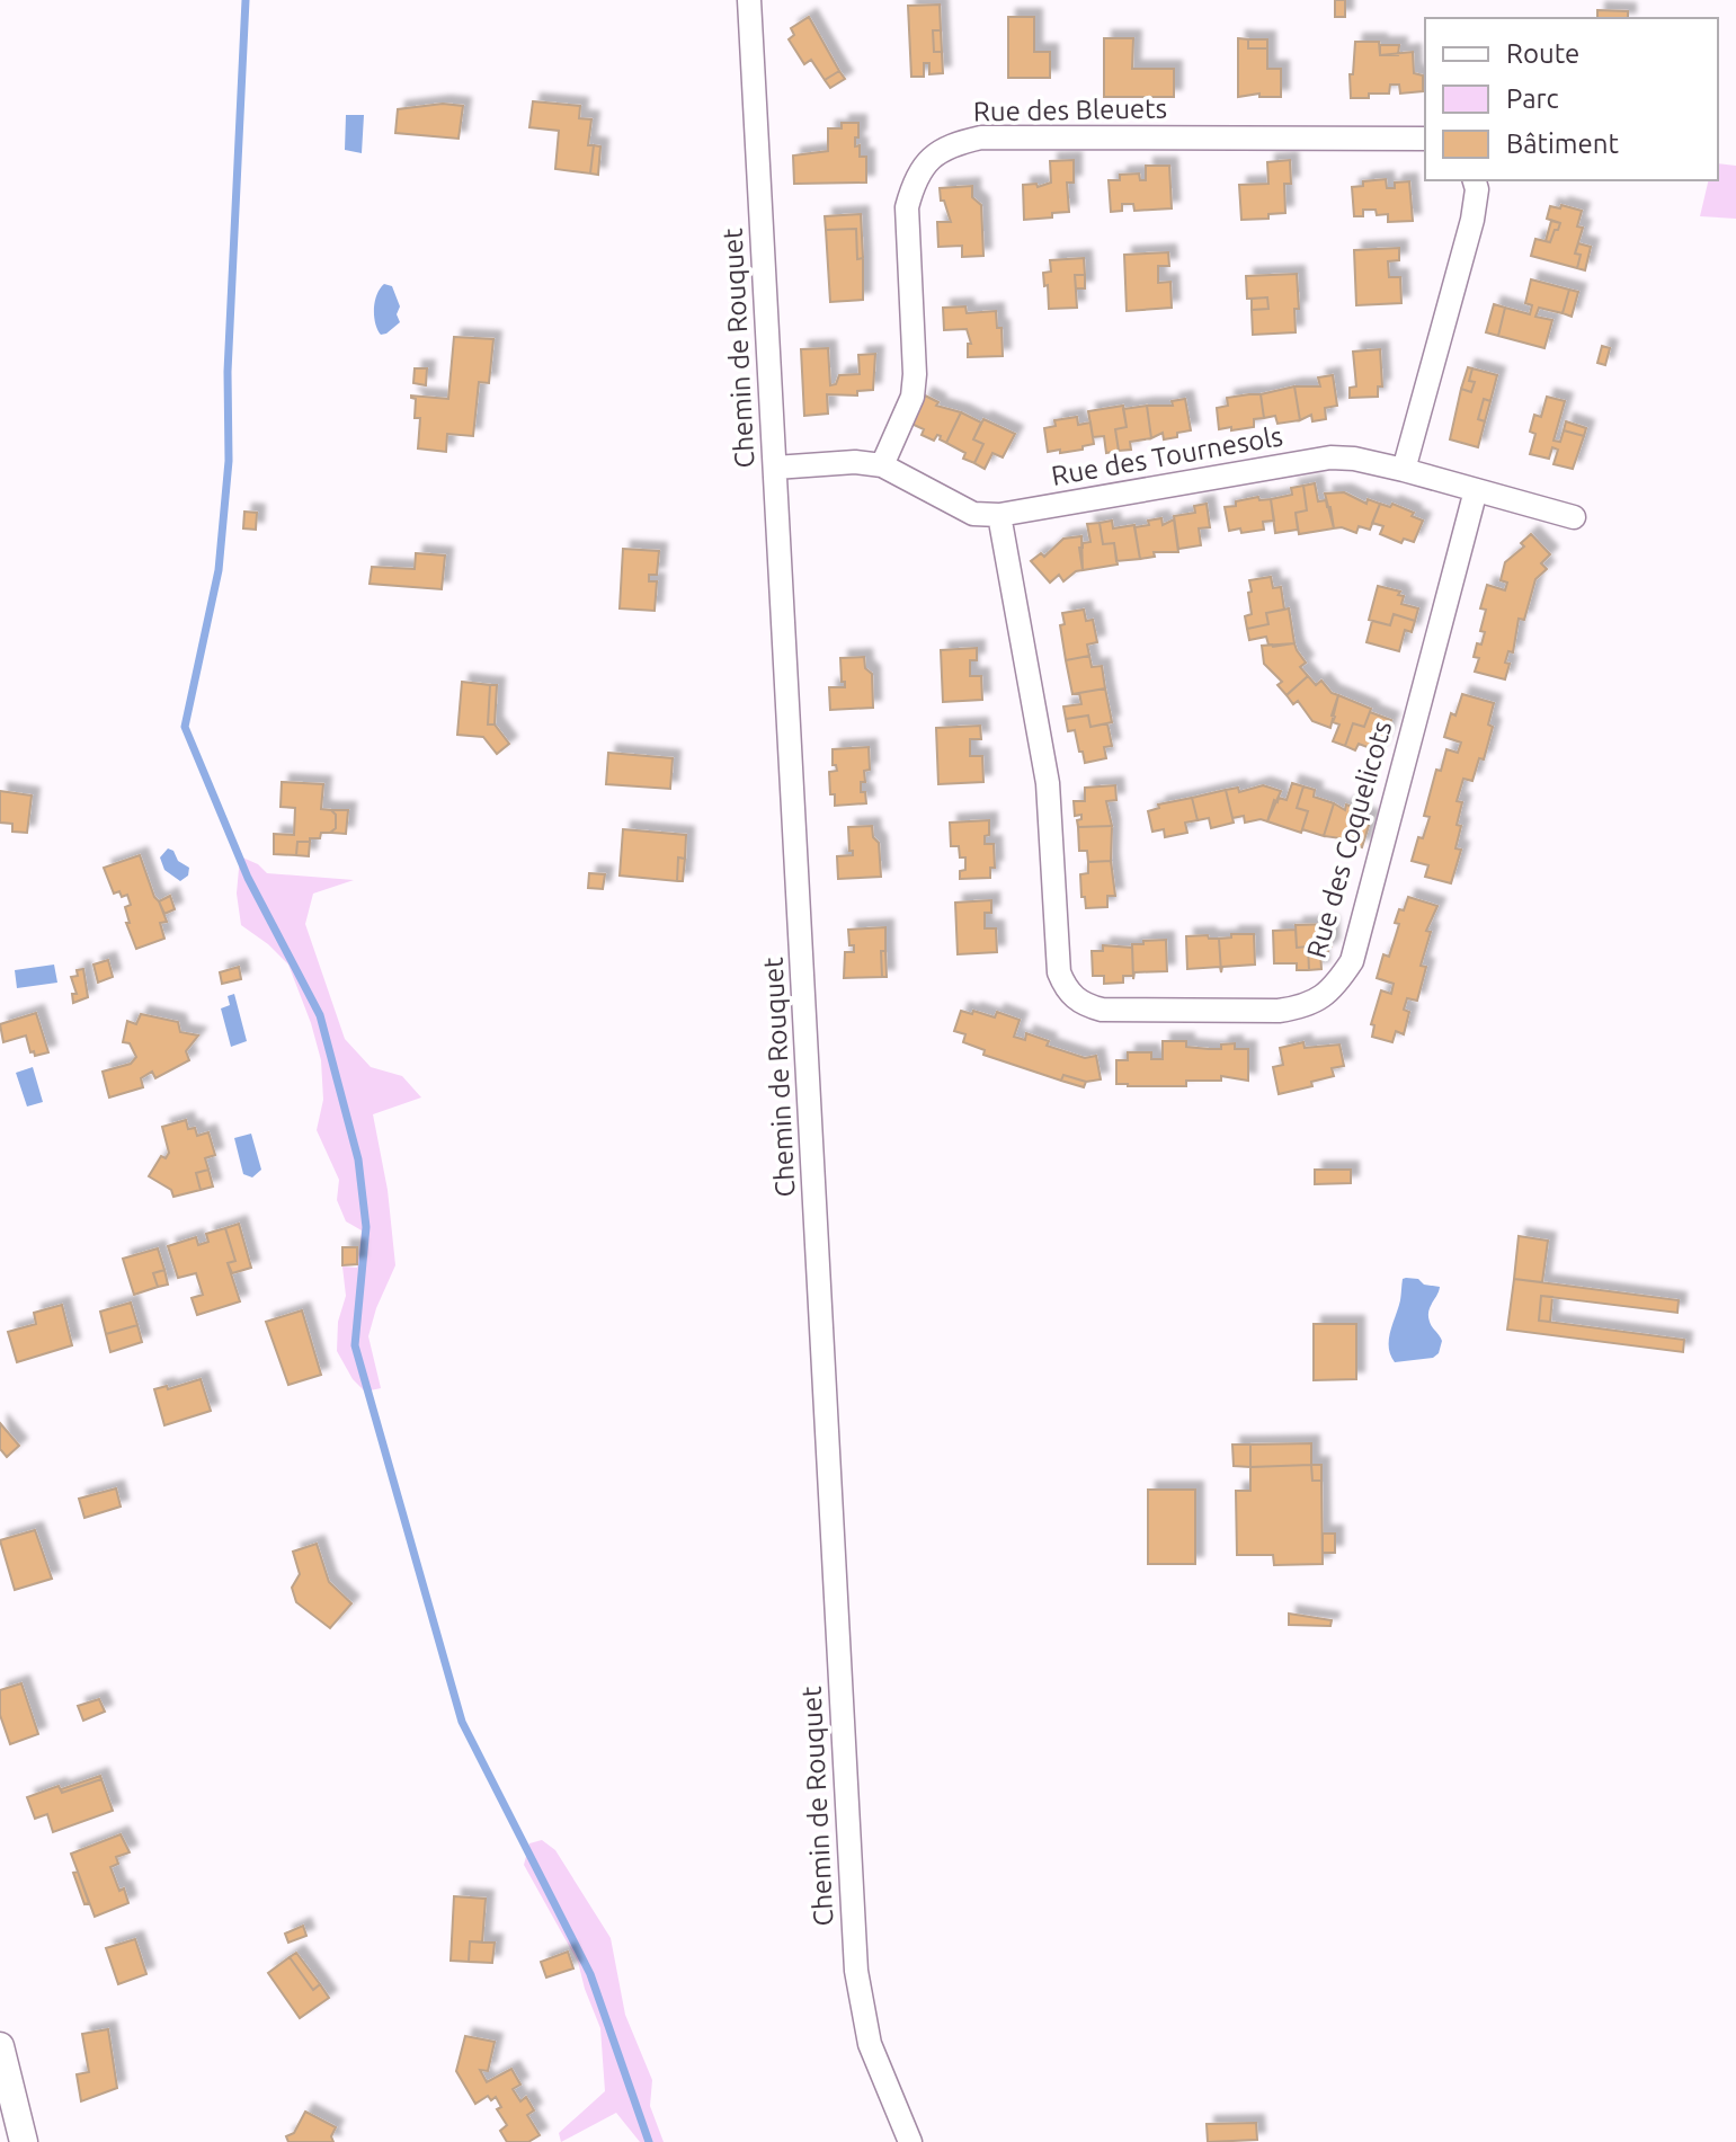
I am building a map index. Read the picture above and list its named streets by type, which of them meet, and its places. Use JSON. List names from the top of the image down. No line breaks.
{"streets":{"street":["Rue des Bleuets","Chemin de Rouquet","Rue des Tournesols","Rue des Coquelicots"]},"crossings":[["Rue des Bleuets","Rue des Tournesols"],["Chemin de Rouquet","Rue des Tournesols"],["Rue des Tournesols","Rue des Coquelicots"]],"legend":["Route","Parc","Bâtiment"]}
